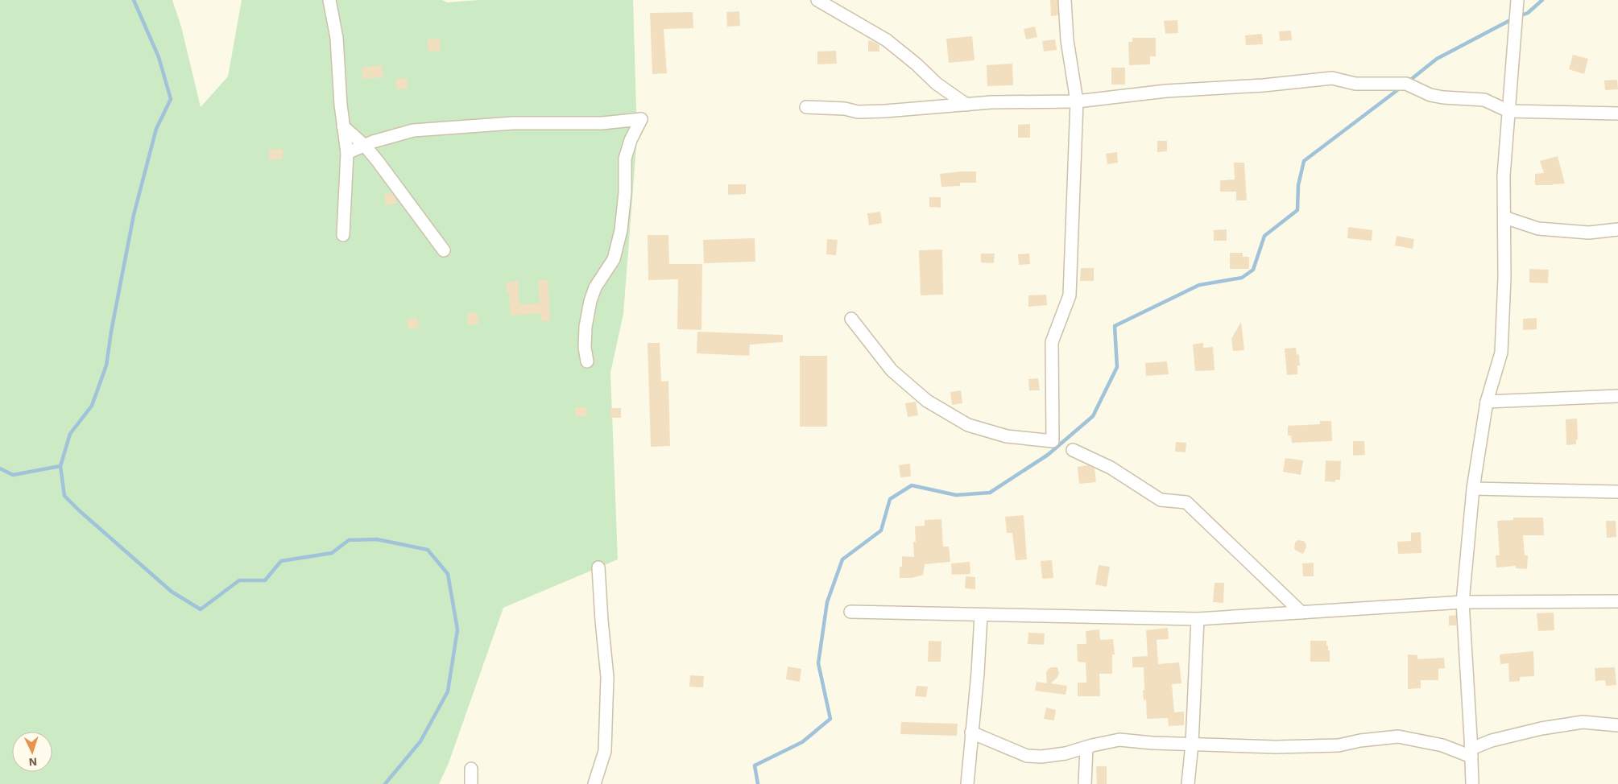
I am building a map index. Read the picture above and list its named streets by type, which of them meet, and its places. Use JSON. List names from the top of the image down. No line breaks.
{"north":"bottom"}
